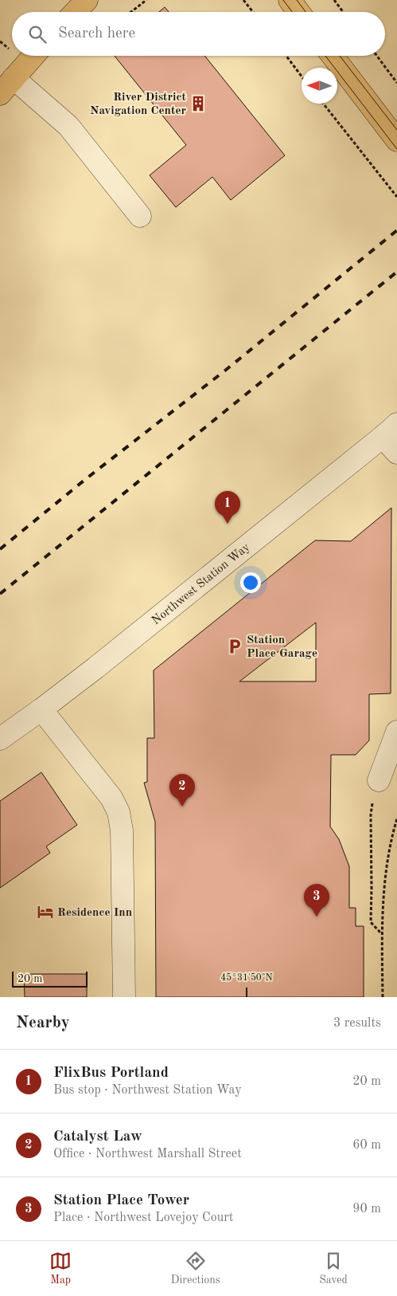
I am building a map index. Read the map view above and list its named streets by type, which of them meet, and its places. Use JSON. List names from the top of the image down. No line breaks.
{"streets":{"street":["Northwest Station Way"]},"places":{"building":["River District Navigation Center"],"parking":["Station Place Garage"],"hotel":["Residence Inn"]},"scale_bar":"20 m","north":"left","page":{"search":"Search here","pins":["1","2","3"],"scale":"20 m","heading":["Nearby","3 results"],"list":[{"mark":"1","name":"FlixBus Portland","note":"Bus stop · Northwest Station Way","value":"20 m"},{"mark":"2","name":"Catalyst Law","note":"Office · Northwest Marshall Street","value":"60 m"},{"mark":"3","name":"Station Place Tower","note":"Place · Northwest Lovejoy Court","value":"90 m"}],"nav":["Map","Directions","Saved"]},"coordinates":["45°31'50\"N"]}
